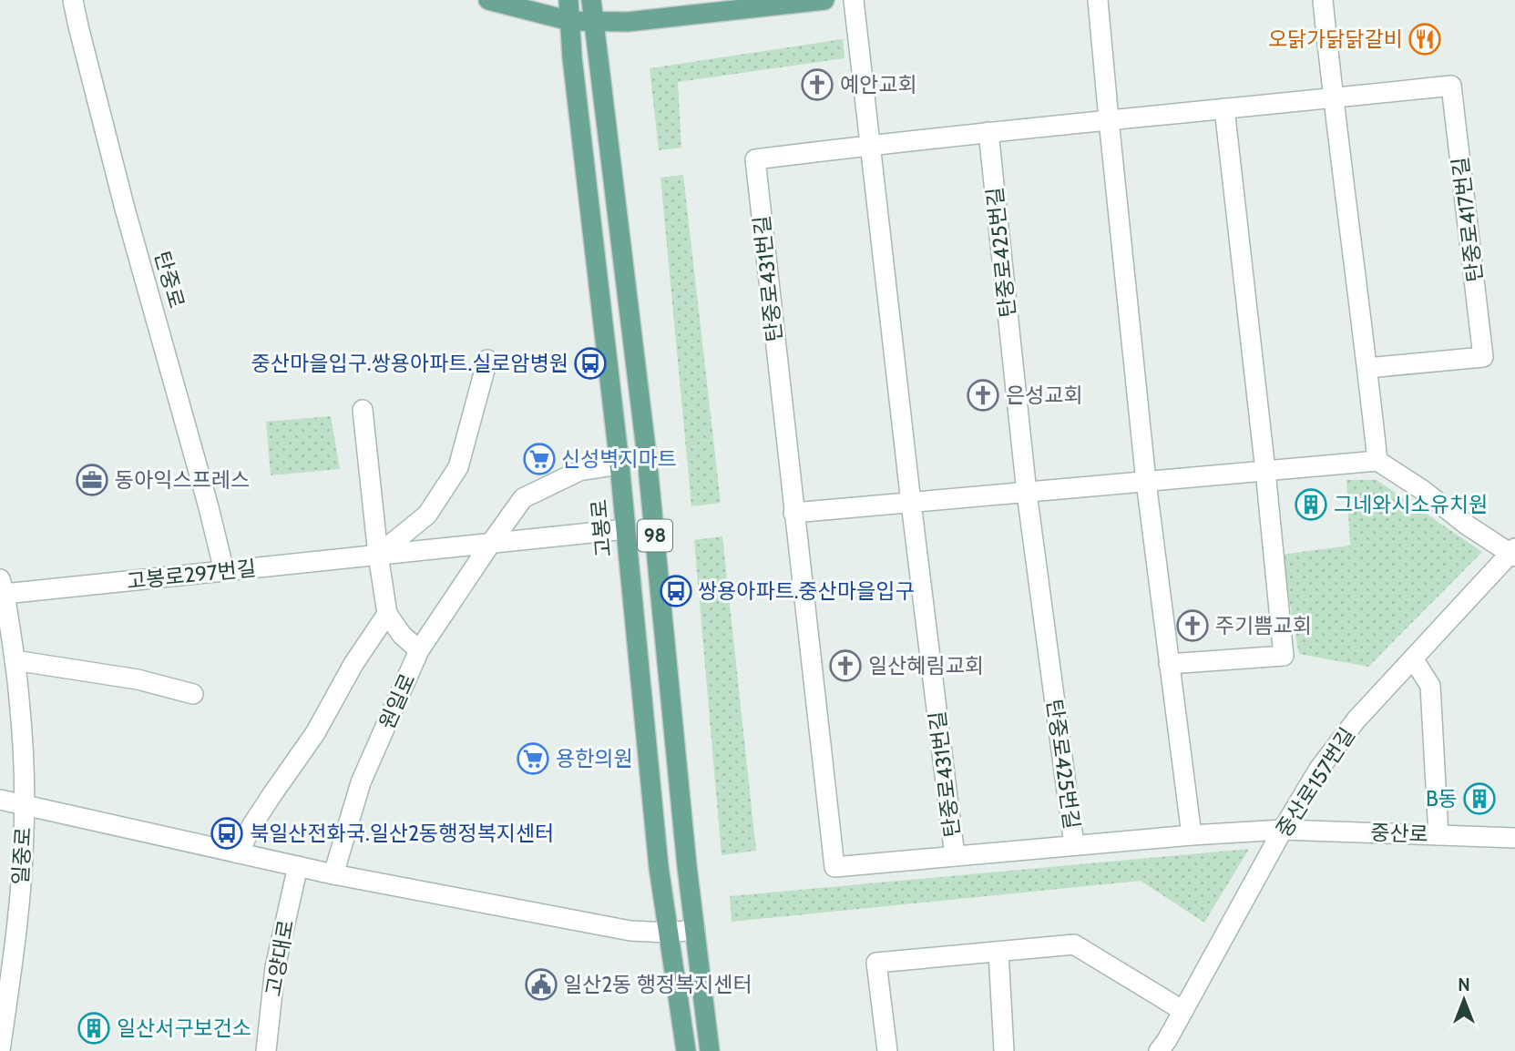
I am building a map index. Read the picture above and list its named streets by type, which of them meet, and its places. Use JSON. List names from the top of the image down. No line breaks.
{"streets":{"main road":["고봉로","98"],"street":["탄중로417번길","탄중로425번길","탄중로431번길","탄중로","고봉로297번길","원일로","중산로157번길","중산로","일중로","고양대로"]},"crossings":[["탄중로425번길","중산로"],["탄중로431번길","중산로"],["탄중로","고봉로297번길"],["고봉로","고봉로297번길"],["고봉로","원일로"],["고봉로297번길","원일로"],["고봉로297번길","일중로"],["중산로157번길","중산로"]],"places":{"restaurant":["오닭가닭닭갈비"],"church":["예안교회","은성교회","주기쁨교회","일산혜림교회"],"bus stop":["중산마을입구.쌍용아파트.실로암병원","쌍용아파트.중산마을입구","북일산전화국.일산2동행정복지센터"],"supermarket":["신성벽지마트","용한의원"],"office":["동아익스프레스"],"building":["그네와시소유치원","B동","일산서구보건소"],"public building":["일산2동 행정복지센터"]},"north":"top"}
